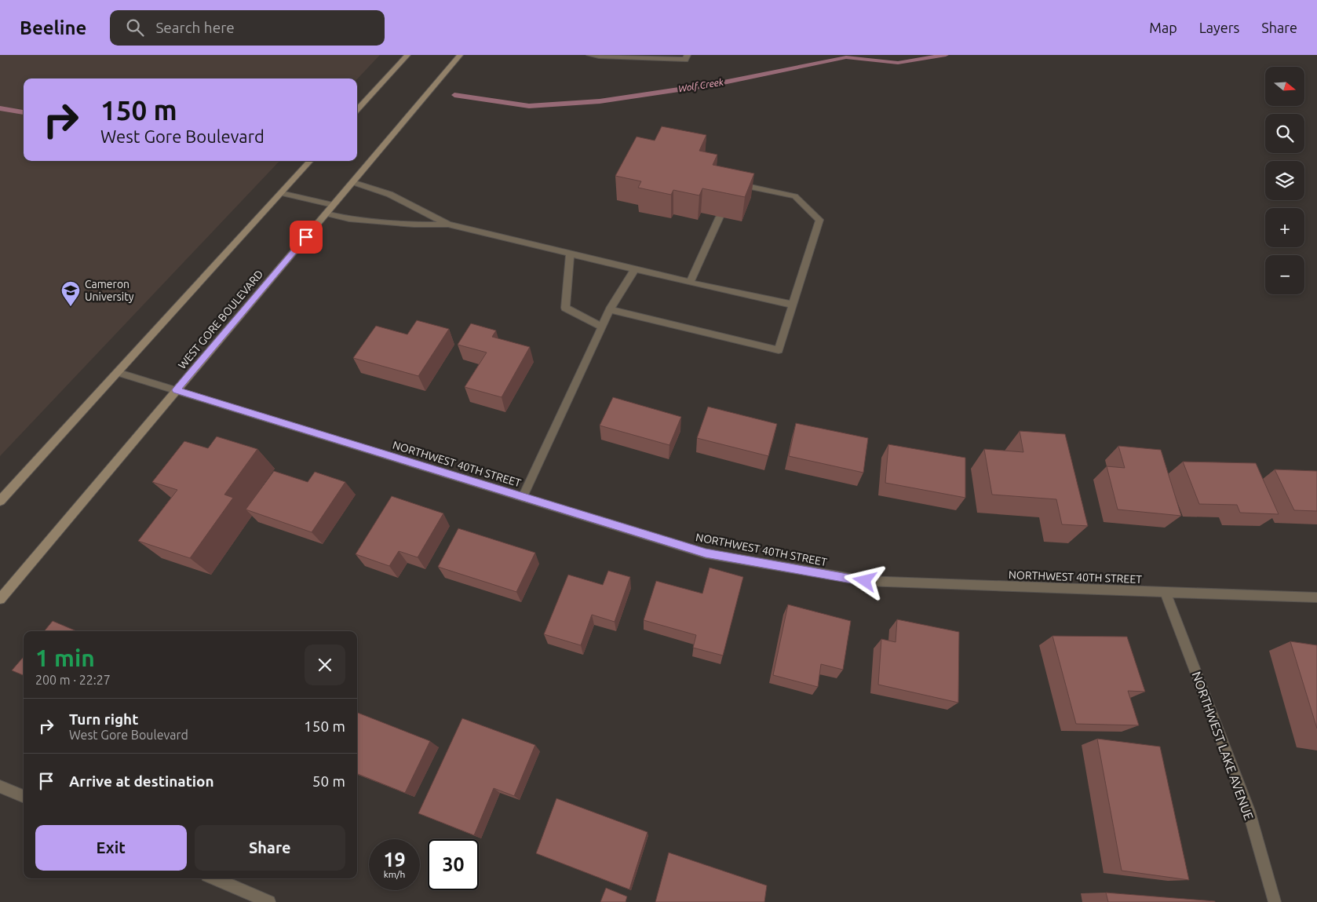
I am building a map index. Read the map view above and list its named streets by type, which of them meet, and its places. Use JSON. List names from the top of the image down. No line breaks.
{"streets":{"main road":["WEST GORE BOULEVARD"],"street":["NORTHWEST 40TH STREET","NORTHWEST LAKE AVENUE"]},"crossings":[["WEST GORE BOULEVARD","NORTHWEST 40TH STREET"],["NORTHWEST 40TH STREET","NORTHWEST LAKE AVENUE"]],"water":["Wolf Creek"],"places":{"school or university":["Cameron University"]},"north":"right","page":{"header":"Beeline","search":"Search here","nav":["Map","Layers","Share"],"map_buttons":["+","−"],"turn":["150 m","West Gore Boulevard"],"heading":["1 min","200 m · 22:27"],"list":[{"name":"Turn right","note":"West Gore Boulevard","value":"150 m"},{"name":"Arrive at destination","value":"50 m"}],"buttons":["Exit","Share"],"speed":"19 km/h","limit":"30"}}
